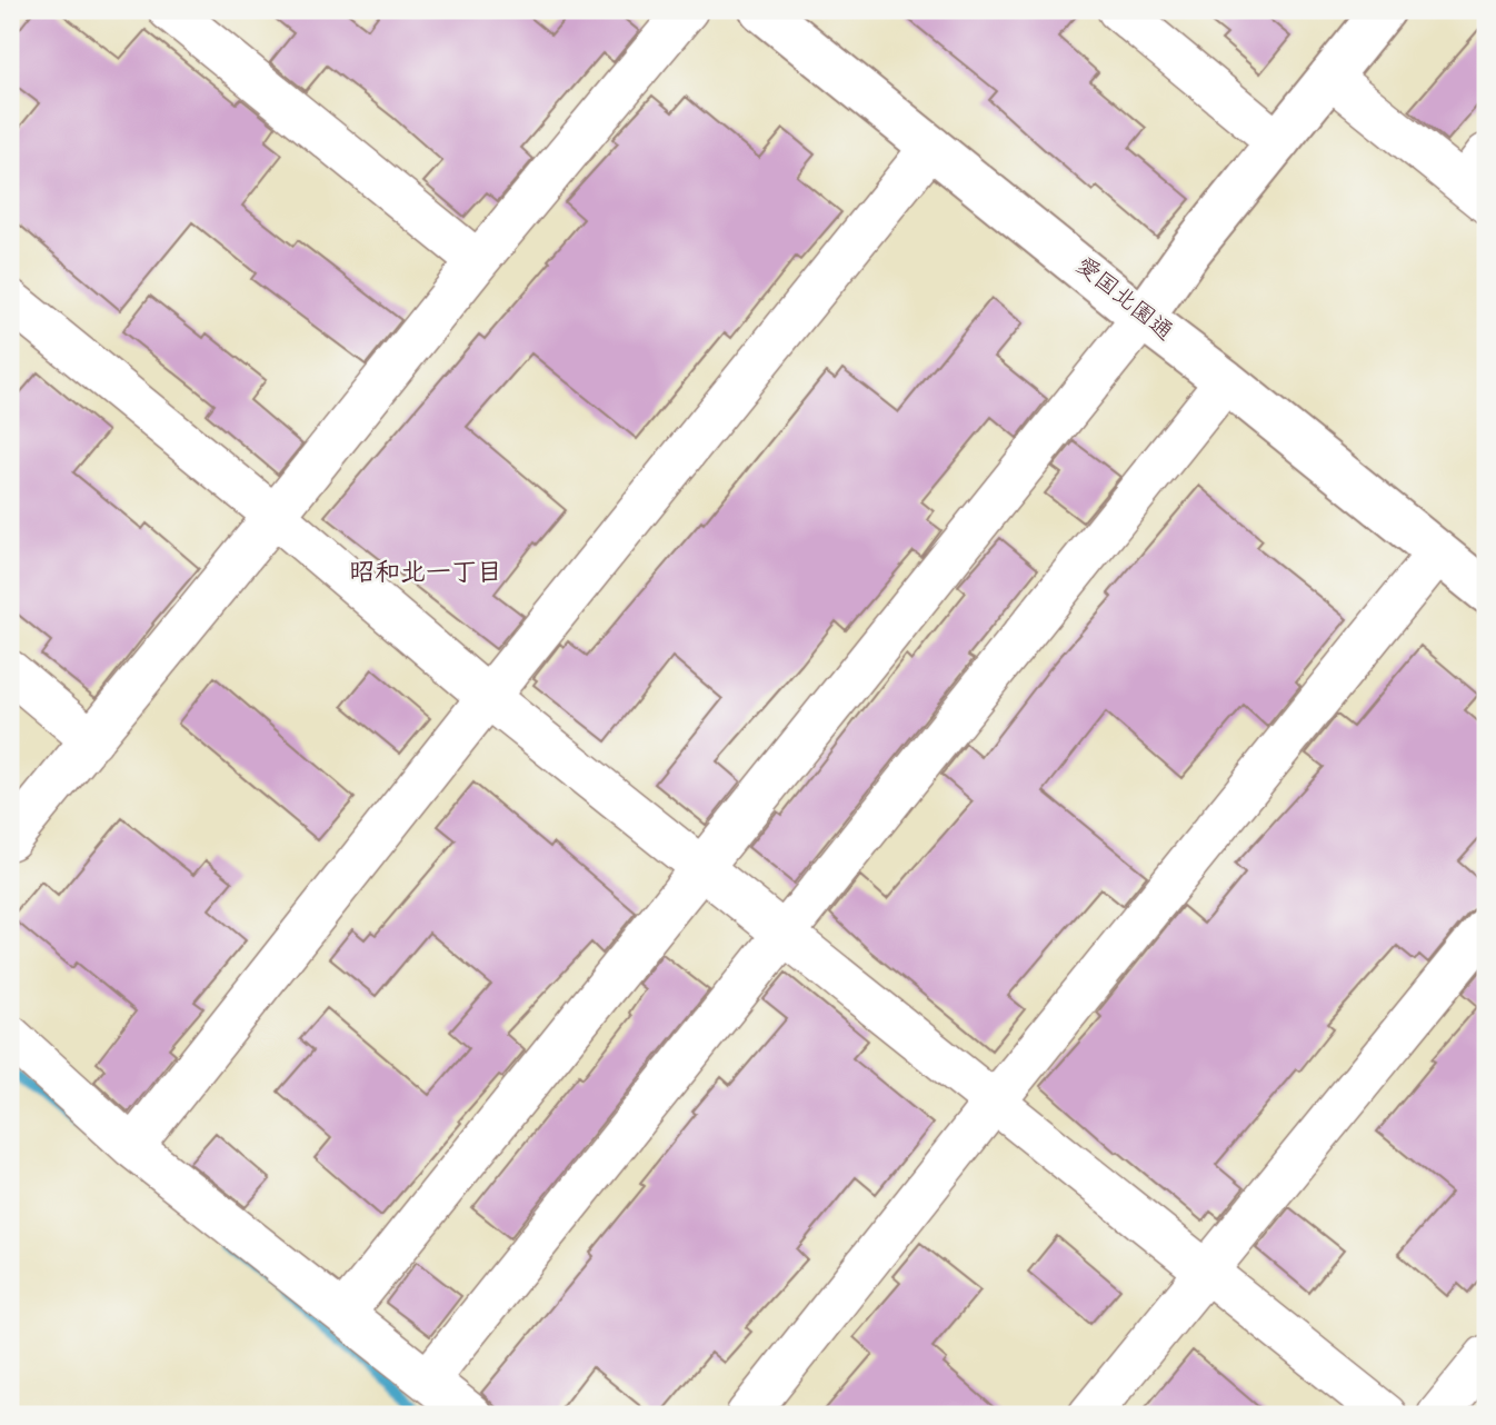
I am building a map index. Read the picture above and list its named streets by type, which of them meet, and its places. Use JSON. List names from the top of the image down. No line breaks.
{"streets":{"street":["愛国北園通"]},"districts":["昭和北一丁目"]}
